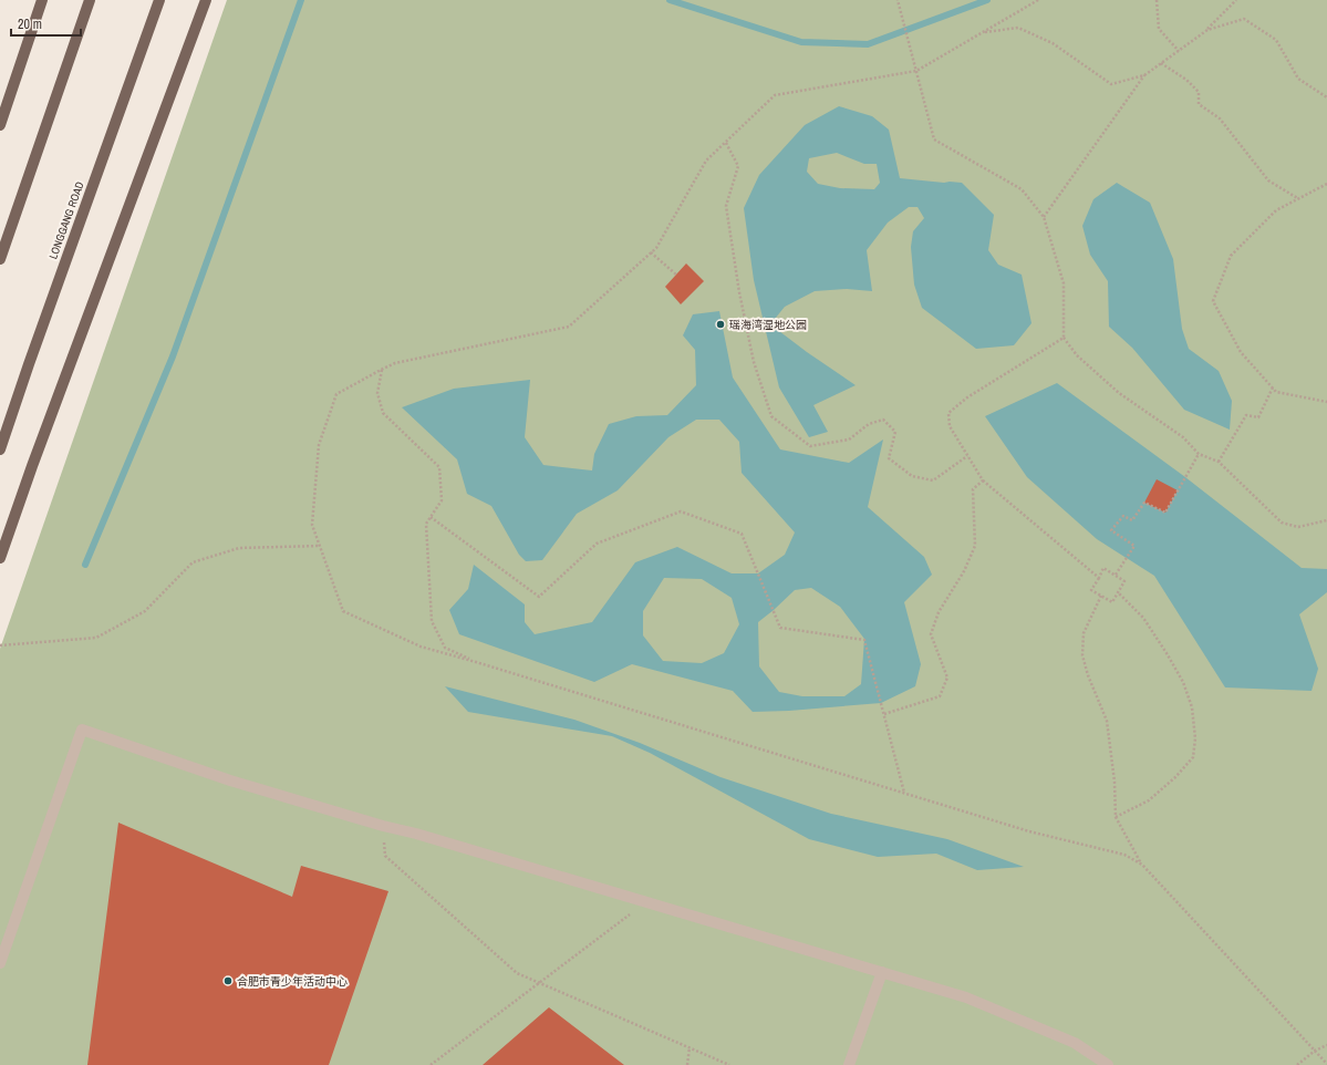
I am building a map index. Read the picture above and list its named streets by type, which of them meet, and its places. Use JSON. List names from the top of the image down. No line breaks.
{"streets":{"main road":["LONGGANG ROAD"]},"places":["瑶海湾湿地公园","合肥市青少年活动中心"],"scale_bar":"20 m"}
